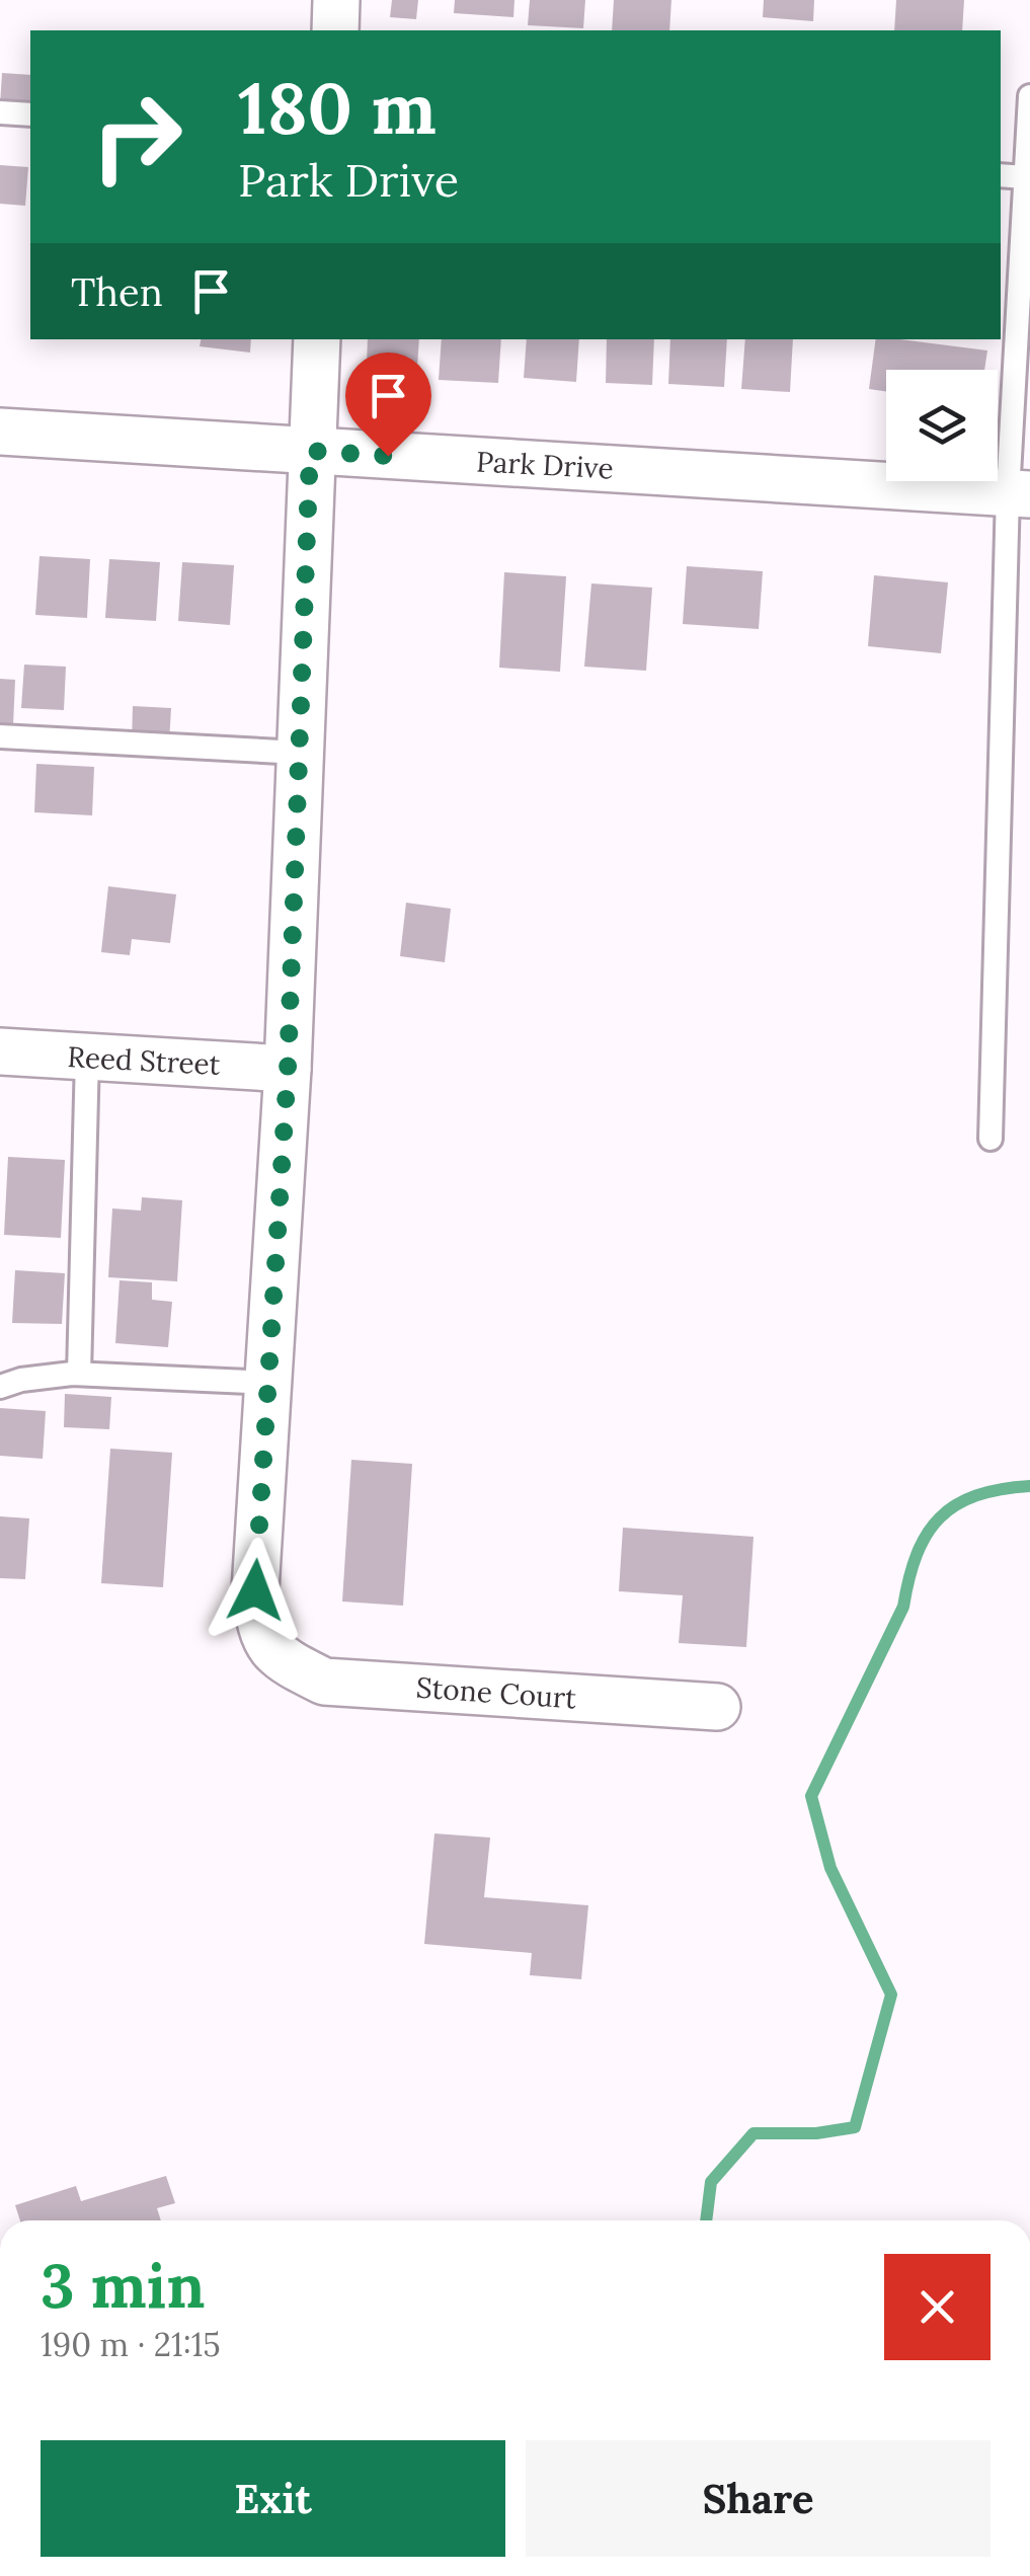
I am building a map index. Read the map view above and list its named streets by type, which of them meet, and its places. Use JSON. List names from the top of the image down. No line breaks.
{"streets":{"street":["Park Drive","Reed Street","Stone Court"]},"page":{"turn":["180 m","Park Drive"],"then":"Then","heading":["3 min","190 m · 21:15"],"buttons":["Exit","Share"]}}
